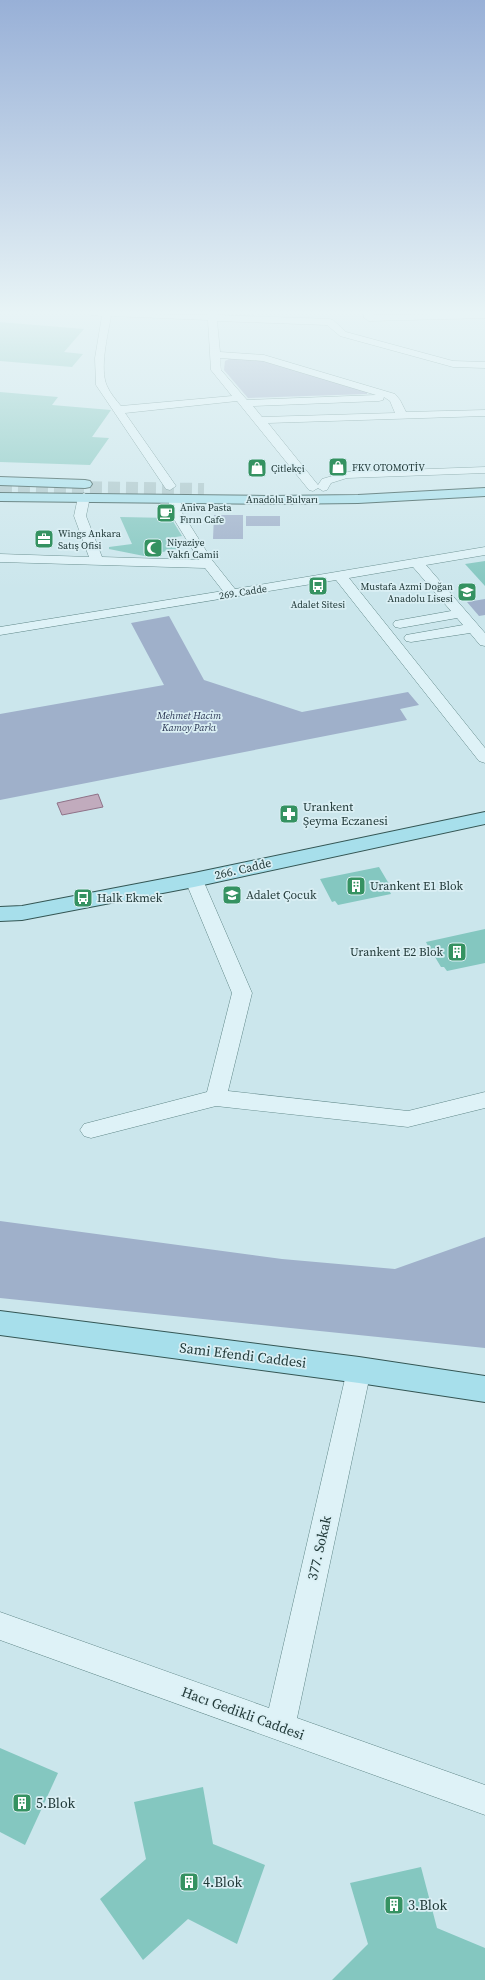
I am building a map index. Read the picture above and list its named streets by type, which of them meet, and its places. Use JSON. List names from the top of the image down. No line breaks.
{"streets":{"main road":["Anadolu Bulvarı","266. Cadde","Sami Efendi Caddesi"],"street":["269. Cadde","377. Sokak","Hacı Gedikli Caddesi"]},"crossings":[["Sami Efendi Caddesi","377. Sokak"],["377. Sokak","Hacı Gedikli Caddesi"]],"parks":["Mehmet Hacim Kamoy Parkı"],"places":{"shop":["FKV OTOMOTİV","Çitlekçi"],"cafe":["Aniva Pasta Fırın Cafe"],"office":["Wings Ankara Satış Ofisi"],"mosque":["Niyaziye Vakfı Camii"],"bus stop":["Adalet Sitesi","Halk Ekmek"],"school or university":["Mustafa Azmi Doğan Anadolu Lisesi","Adalet Çocuk"],"pharmacy":["Urankent Şeyma Eczanesi"],"building":["Urankent E1 Blok","Urankent E2 Blok","5.Blok","4.Blok","3.Blok"]}}
